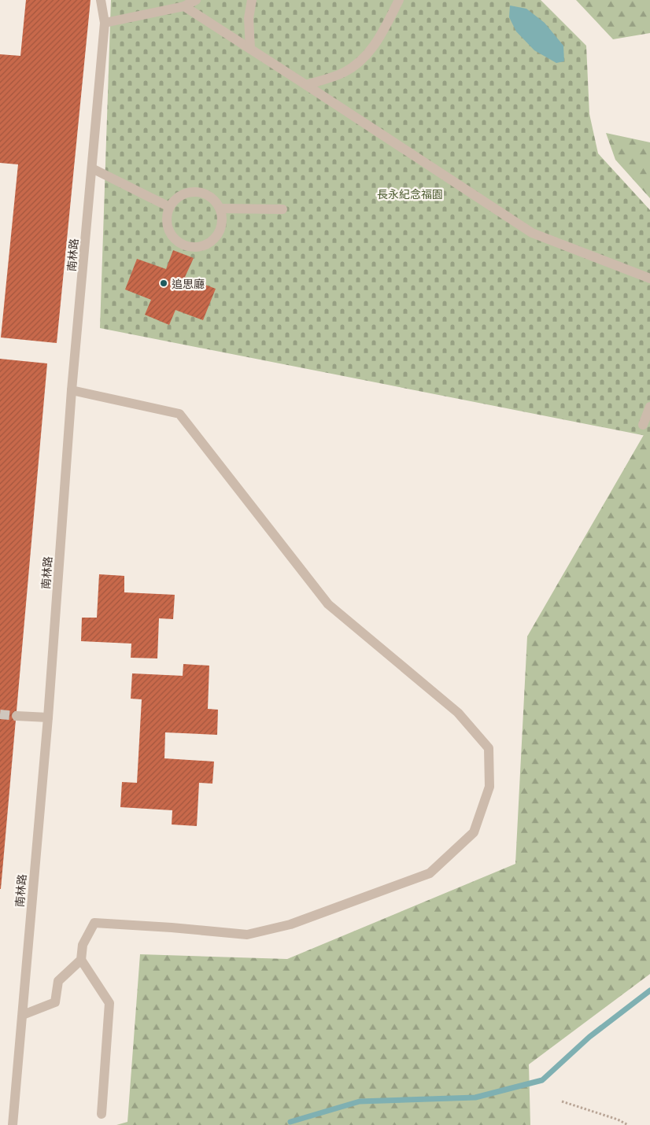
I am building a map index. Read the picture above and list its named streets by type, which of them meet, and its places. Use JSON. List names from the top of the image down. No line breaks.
{"streets":{"street":["南林路"]},"parks":["長永紀念福園"],"places":["追思廳"]}
